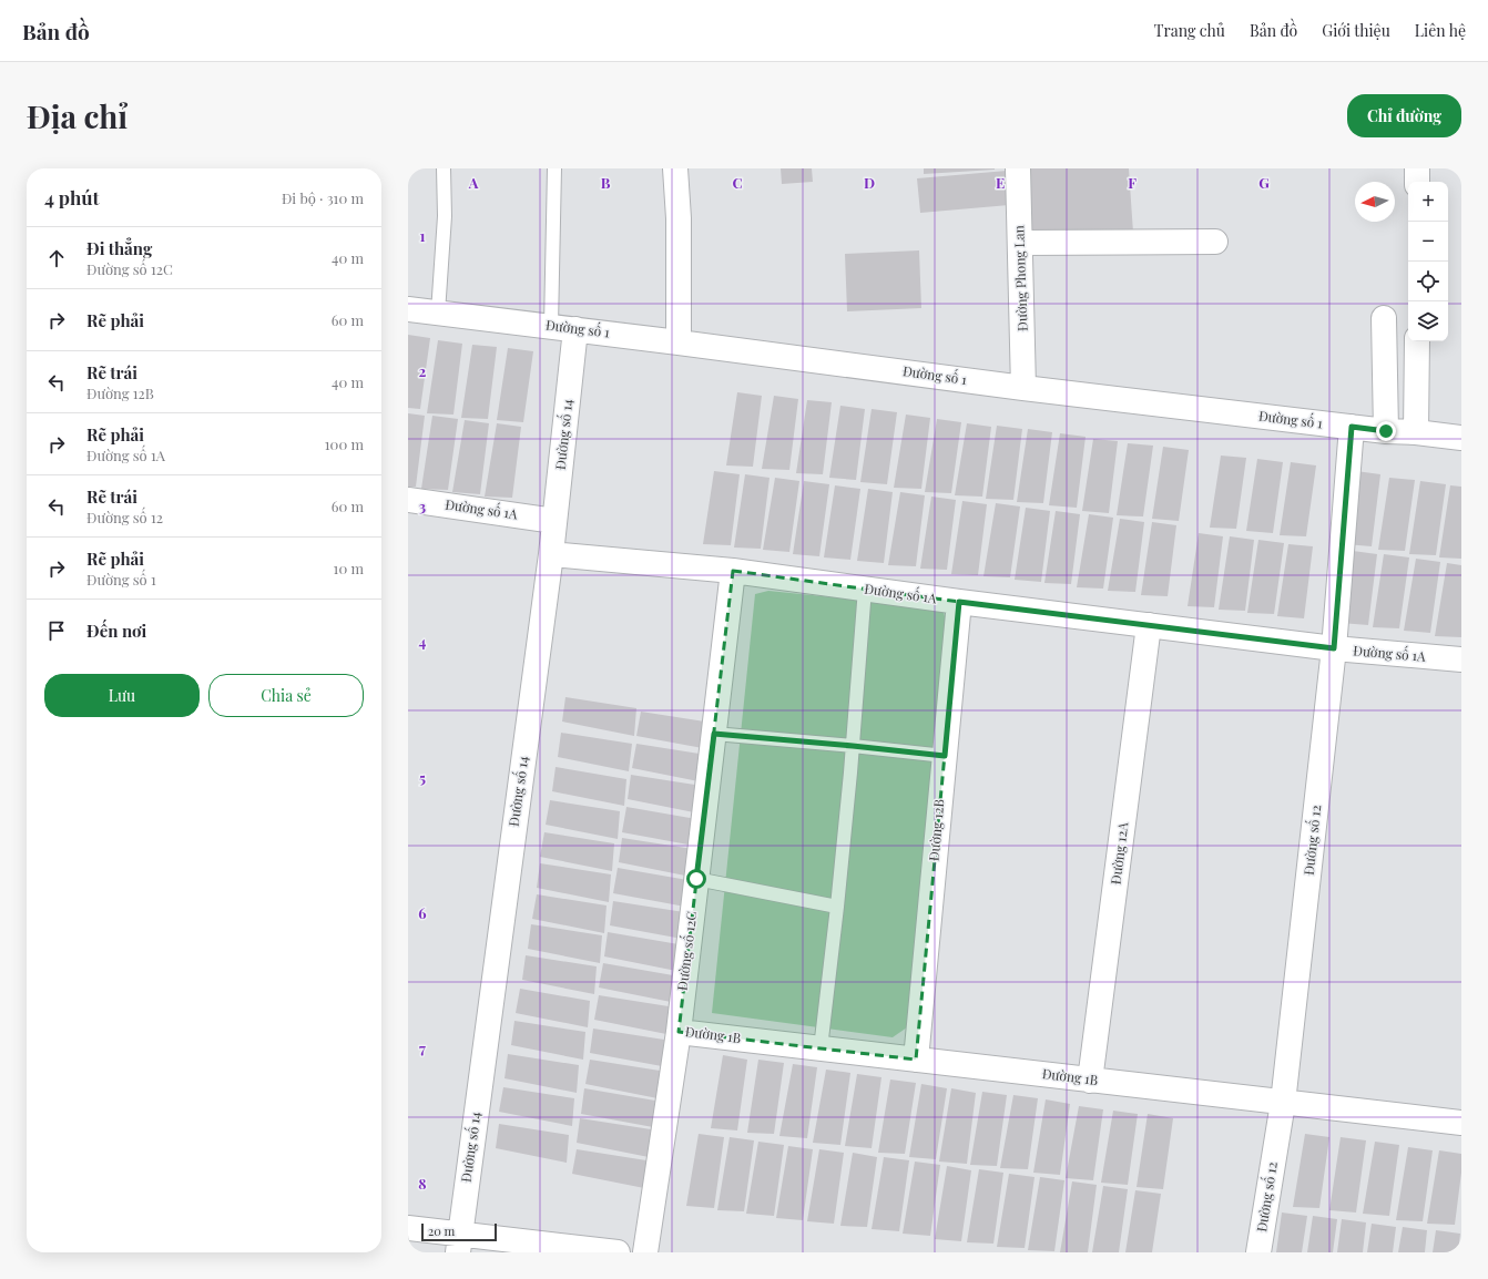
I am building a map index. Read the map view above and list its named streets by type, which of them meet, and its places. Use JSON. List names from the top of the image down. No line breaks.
{"streets":{"street":["Đường Phong Lan","Đường số 1","Đường số 14","Đường số 1A","Đường 12B","Đường số 12","Đường 12A","Đường số 12C","Đường 1B"]},"crossings":[["Đường Phong Lan","Đường số 1"],["Đường số 1","Đường số 14"],["Đường số 1","Đường số 12"],["Đường số 14","Đường số 1A"],["Đường số 1A","Đường 12B"],["Đường số 1A","Đường số 12"],["Đường số 1A","Đường 12A"],["Đường số 1A","Đường số 12C"],["Đường 12B","Đường 1B"],["Đường số 12","Đường 1B"],["Đường 12A","Đường 1B"],["Đường số 12C","Đường 1B"]],"scale_bar":"20 m","north":"left","page":{"header":"Bản đồ","nav":["Trang chủ","Bản đồ","Giới thiệu","Liên hệ"],"buttons":["Chỉ đường",["Lưu","Chia sẻ"]],"title":"Địa chỉ","heading":["4 phút","Đi bộ · 310 m"],"map_buttons":["+","−"],"list":[["Đi thẳng","Đường số 12C","40 m"],["Rẽ phải","60 m"],["Rẽ trái","Đường 12B","40 m"],["Rẽ phải","Đường số 1A","100 m"],["Rẽ trái","Đường số 12","60 m"],["Rẽ phải","Đường số 1","10 m"],"Đến nơi"],"scale":"20 m"},"grid":{"columns":["A","B","C","D","E","F","G"],"rows":["1","2","3","4","5","6","7","8"]}}
